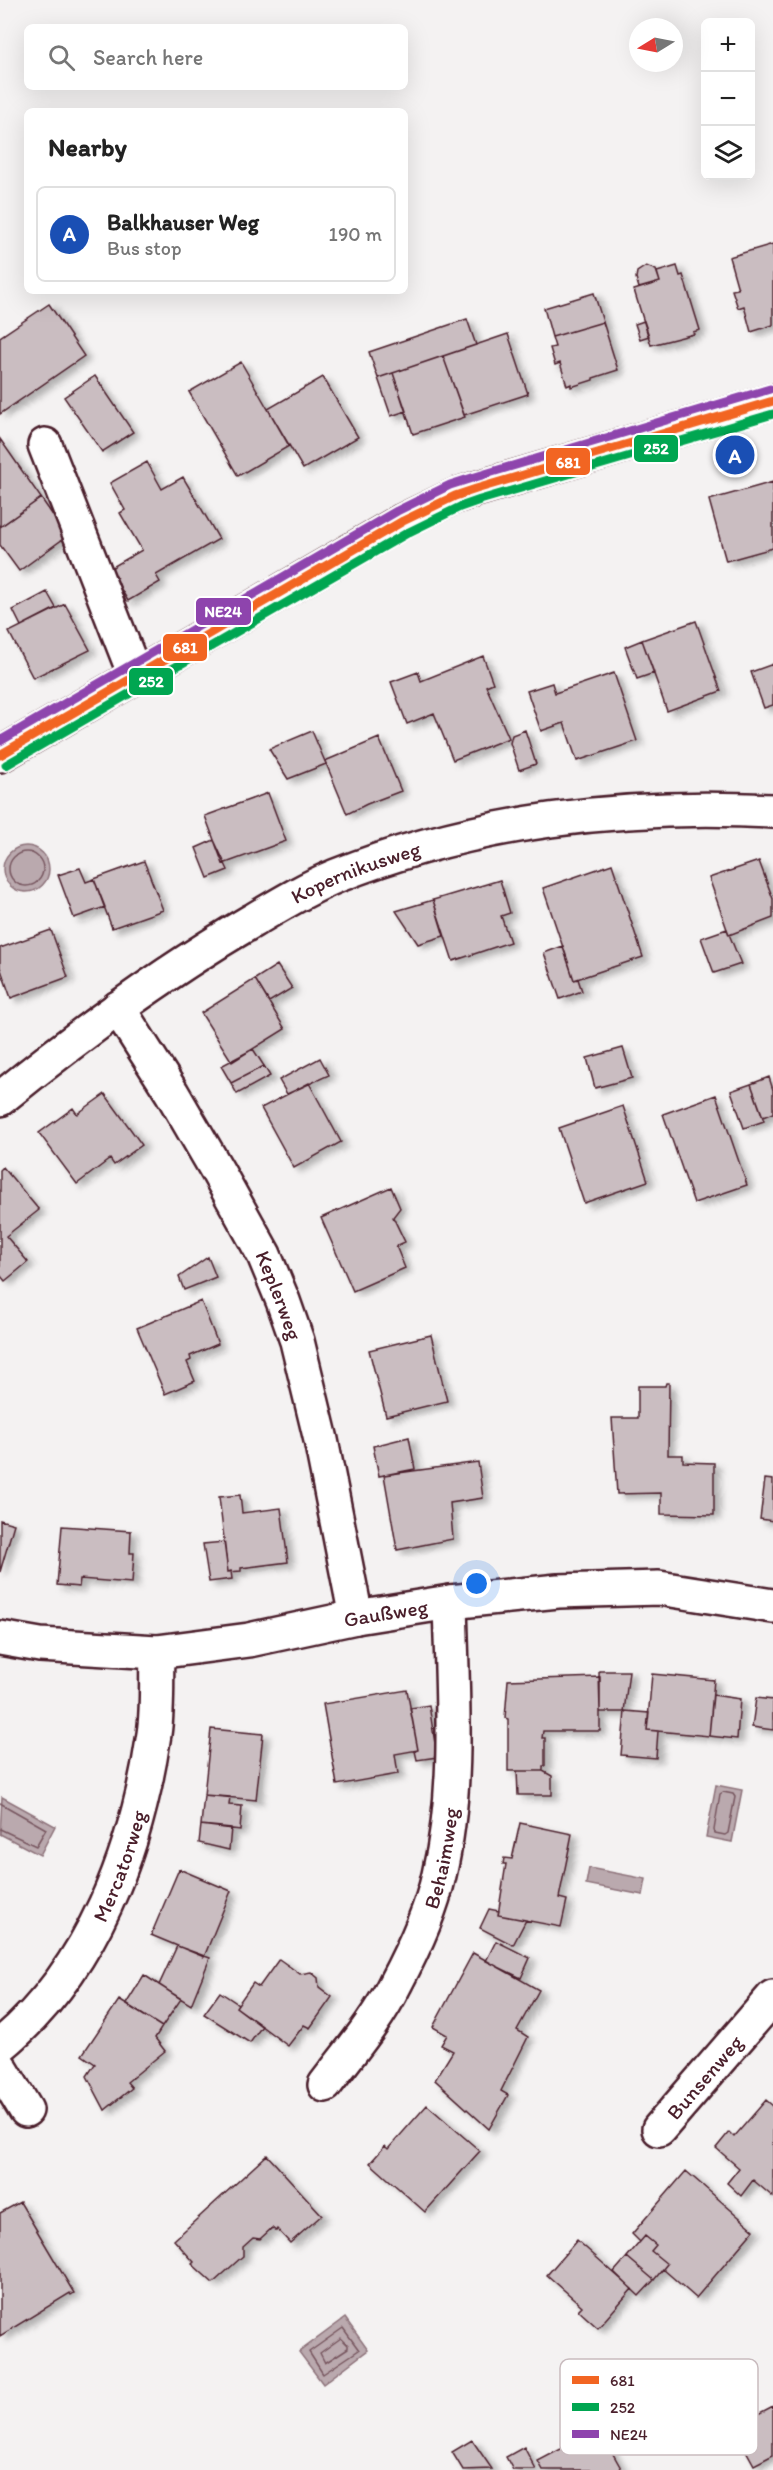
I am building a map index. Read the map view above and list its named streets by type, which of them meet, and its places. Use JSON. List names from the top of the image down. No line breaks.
{"streets":{"street":["Kopernikusweg","Keplerweg","Gaußweg","Behaimweg","Mercatorweg","Bunsenweg"]},"crossings":[["Kopernikusweg","Keplerweg"],["Keplerweg","Gaußweg"],["Gaußweg","Behaimweg"],["Gaußweg","Mercatorweg"]],"lines":["transit line NE24","transit line 681","transit line 252"],"legend":["681","252","NE24"],"north":"left","page":{"map_buttons":["+","−"],"search":"Search here","heading":"Nearby","list":[{"mark":"A","name":"Balkhauser Weg","note":"Bus stop","value":"190 m"}],"pins":"A"}}
